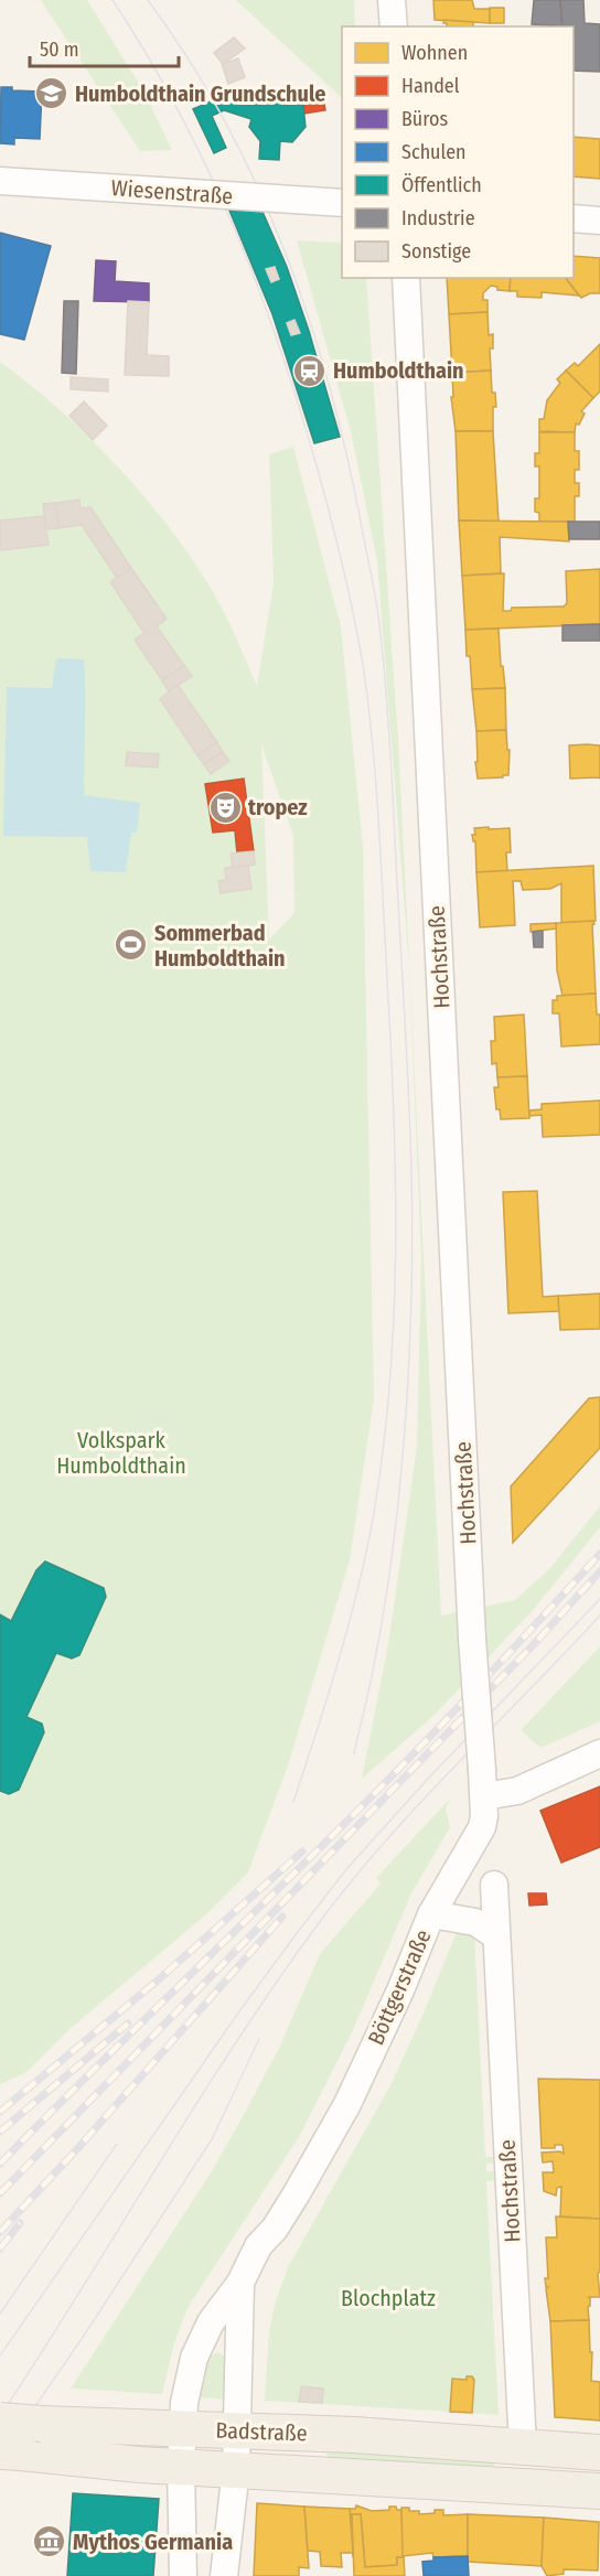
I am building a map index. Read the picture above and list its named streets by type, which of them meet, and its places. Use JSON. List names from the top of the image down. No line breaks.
{"streets":{"main road":["Badstraße"],"street":["Wiesenstraße","Hochstraße","Böttgerstraße"]},"crossings":[["Hochstraße","Böttgerstraße"],["Hochstraße","Badstraße"],["Böttgerstraße","Badstraße"]],"parks":["Volkspark Humboldthain","Blochplatz"],"places":{"school or university":["Humboldthain Grundschule"],"station":["Humboldthain"],"theatre":["tropez"],"sports":["Sommerbad Humboldthain"],"museum":["Mythos Germania"]},"legend":["Wohnen","Handel","Büros","Schulen","Öffentlich","Industrie","Sonstige"],"scale_bar":"50 m"}
